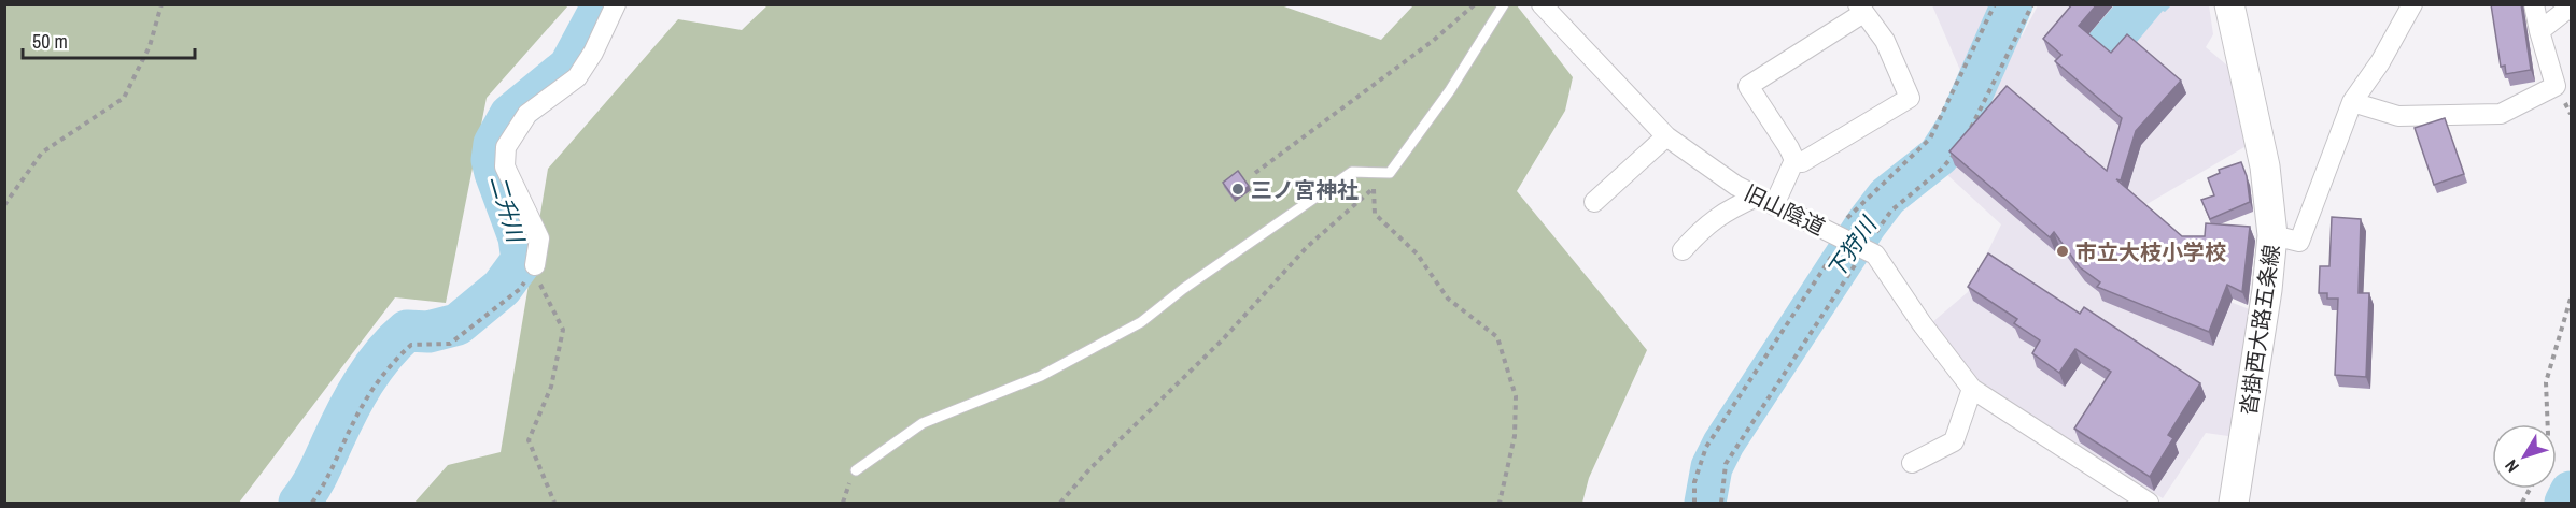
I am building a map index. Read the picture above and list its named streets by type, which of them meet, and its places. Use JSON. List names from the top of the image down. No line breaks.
{"streets":{"main road":["沓掛西大路五条線"],"street":["旧山陰道"]},"water":["二升川","下狩川"],"places":["三ノ宮神社","市立大枝小学校"],"scale_bar":"50 m","north":"bottom left"}
